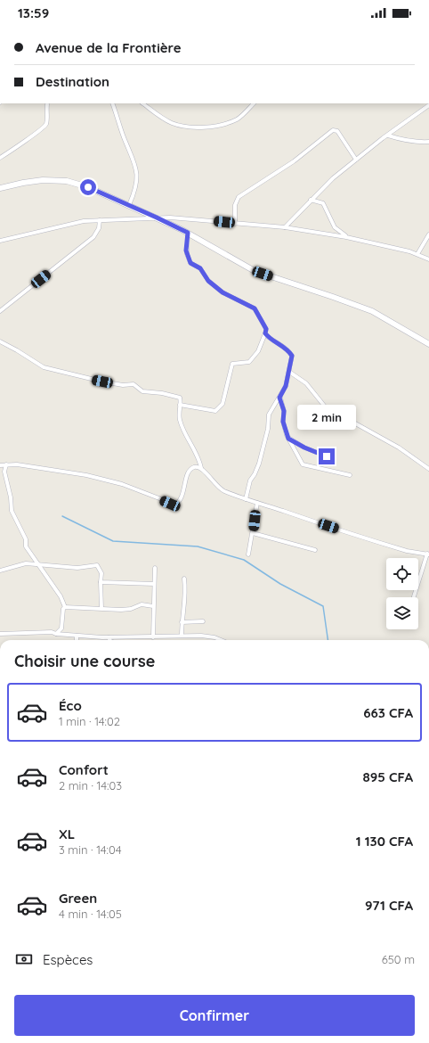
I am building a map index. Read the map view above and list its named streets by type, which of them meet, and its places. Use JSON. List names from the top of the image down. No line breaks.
{"page":{"status":"13:59","banner":["Avenue de la Frontière","Destination"],"bubble":"2 min","heading":"Choisir une course","list":[{"name":"Éco","note":"1 min · 14:02","value":"663 CFA"},{"name":"Confort","note":"2 min · 14:03","value":"895 CFA"},{"name":"XL","note":"3 min · 14:04","value":"1 130 CFA"},{"name":"Green","note":"4 min · 14:05","value":"971 CFA"}],"pay":["Espèces","650 m"],"buttons":"Confirmer"}}
